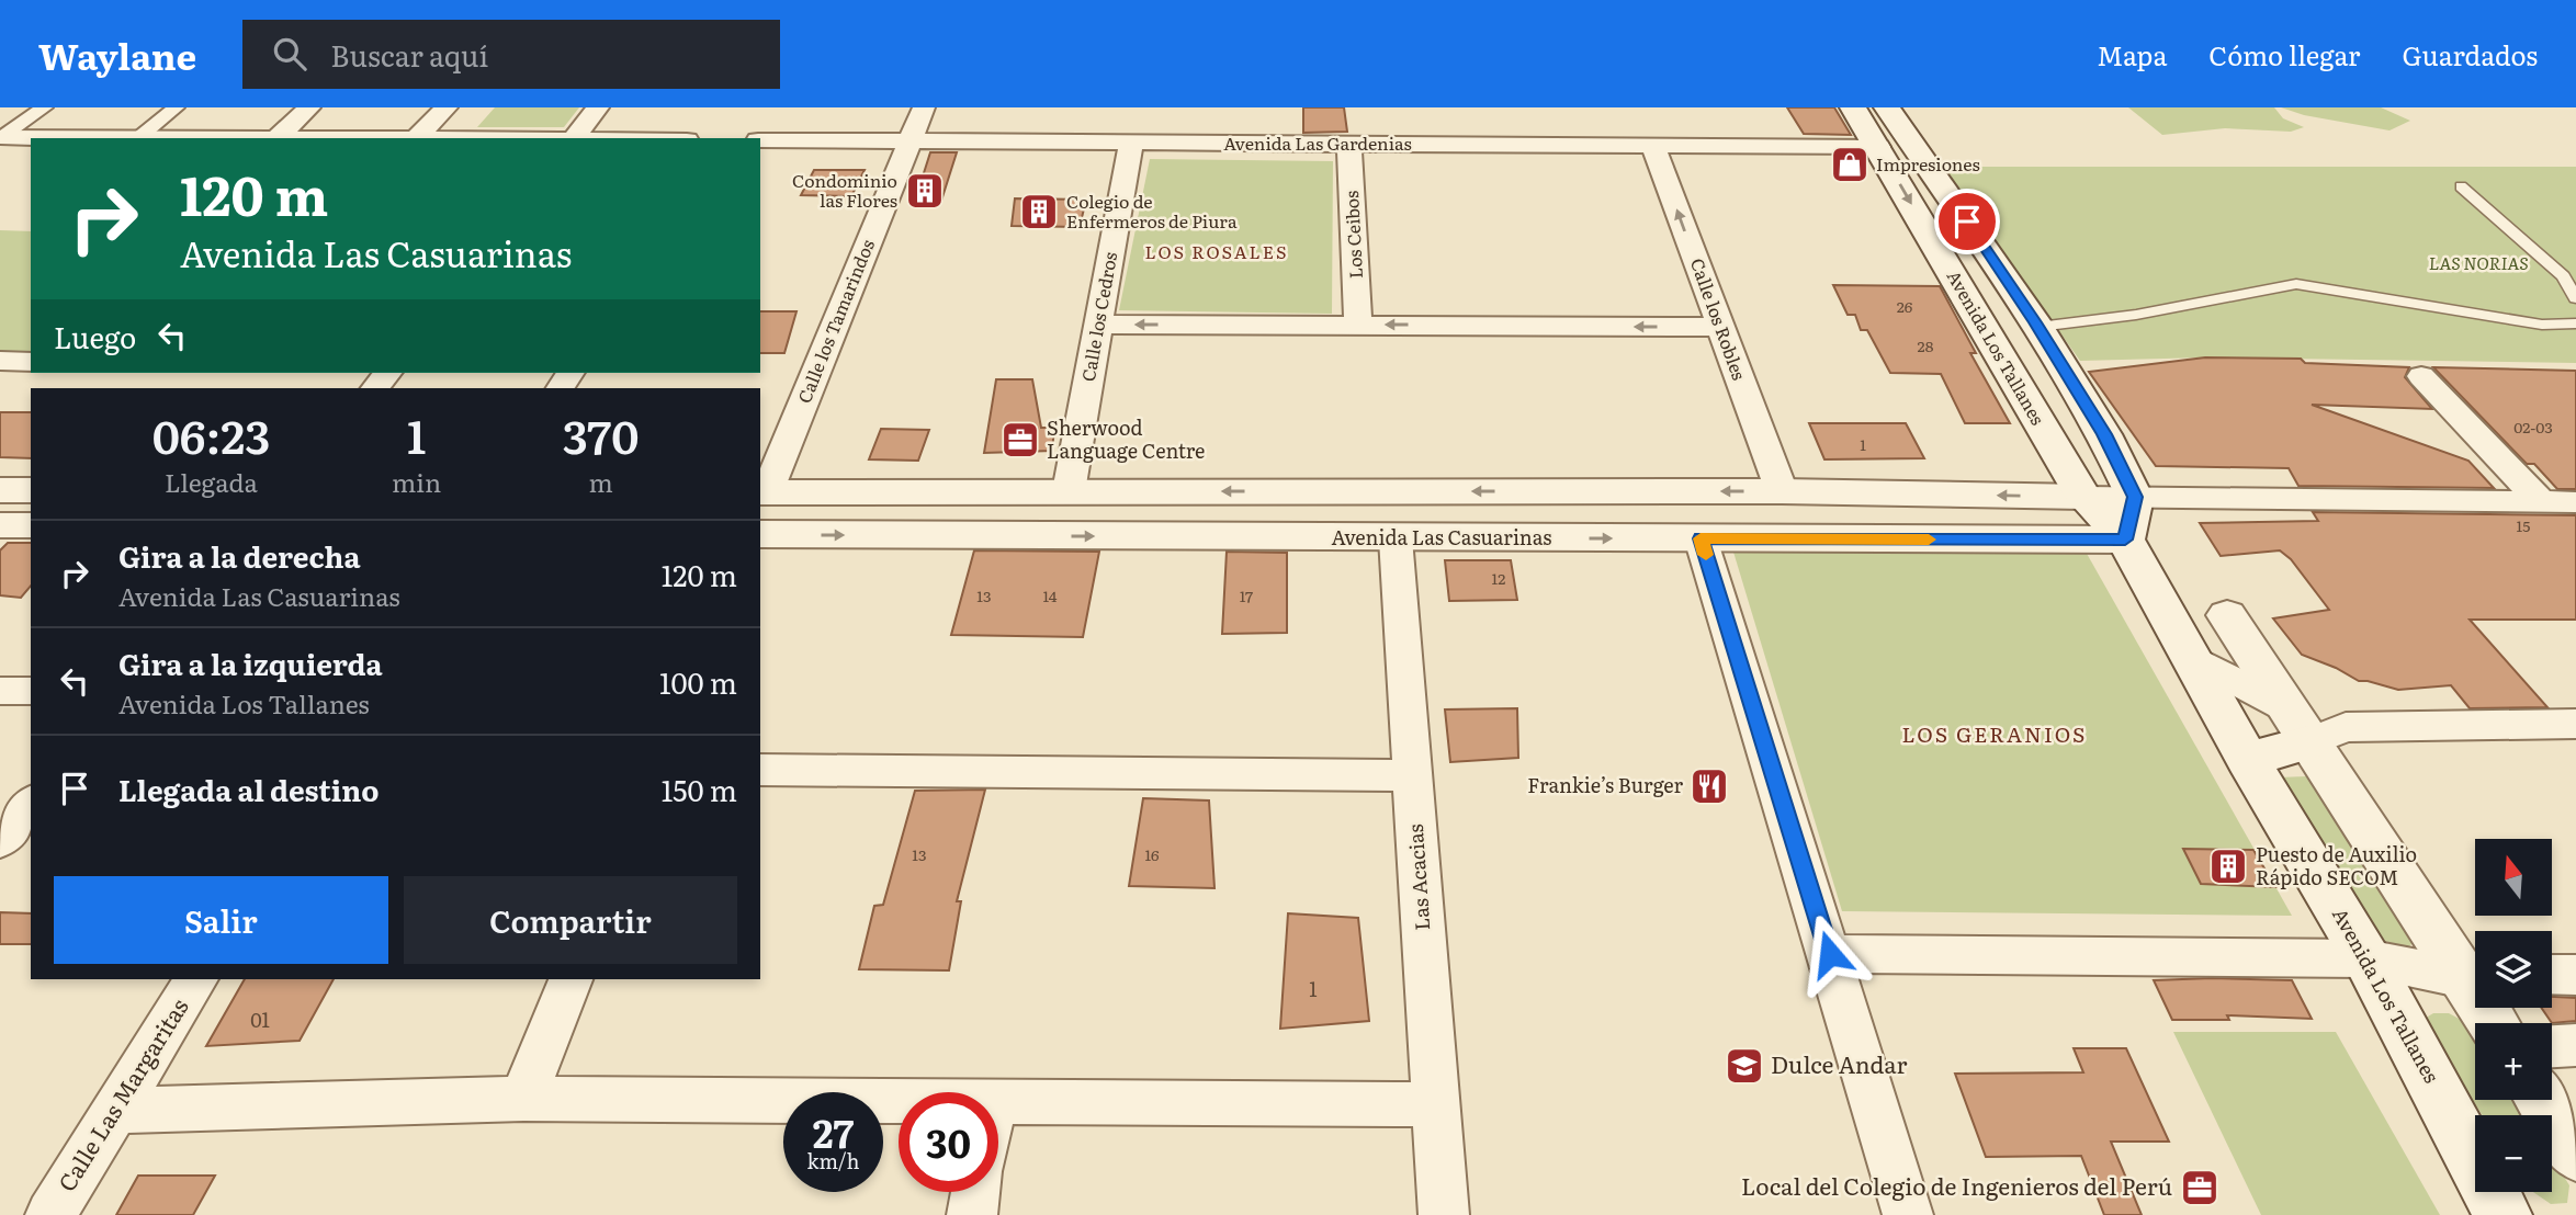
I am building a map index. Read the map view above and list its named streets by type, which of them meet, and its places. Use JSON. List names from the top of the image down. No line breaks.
{"streets":{"street":["Avenida Las Gardenias","Los Ceibos","Calle los Cedros","Calle los Robles","Calle los Tamarindos","Avenida Los Tallanes","Avenida Las Casuarinas","Las Acacias","Calle Las Margaritas"]},"crossings":[["Avenida Las Gardenias","Los Ceibos"],["Avenida Las Gardenias","Calle los Cedros"],["Avenida Las Gardenias","Calle los Robles"],["Avenida Las Gardenias","Calle los Tamarindos"],["Avenida Las Gardenias","Avenida Los Tallanes"],["Avenida Los Tallanes","Avenida Las Casuarinas"],["Avenida Las Casuarinas","Las Acacias"]],"one_way":["Calle los Robles"],"districts":["LOS ROSALES","LOS GERANIOS"],"parks":["LAS NORIAS"],"places":{"shop":["Impresiones"],"building":["Condominio las Flores","Colegio de Enfermeros de Piura","Puesto de Auxilio Rápido SECOM"],"office":["Sherwood Language Centre","Local del Colegio de Ingenieros del Perú"],"restaurant":["Frankie’s Burger"],"school or university":["Dulce Andar"]},"house_numbers":["26","28","02-03","1","15","12","13","14","17","13","16","1","01"],"north":"top","page":{"header":"Waylane","search":"Buscar aquí","nav":["Mapa","Cómo llegar","Guardados"],"turn":["120 m","Avenida Las Casuarinas"],"then":"Luego","eta":["06:23","Llegada","1","min","370","m"],"list":[{"name":"Gira a la derecha","note":"Avenida Las Casuarinas","value":"120 m"},{"name":"Gira a la izquierda","note":"Avenida Los Tallanes","value":"100 m"},{"name":"Llegada al destino","value":"150 m"}],"map_buttons":["+","−"],"buttons":["Salir","Compartir"],"speed":"27 km/h","limit":"30"}}
